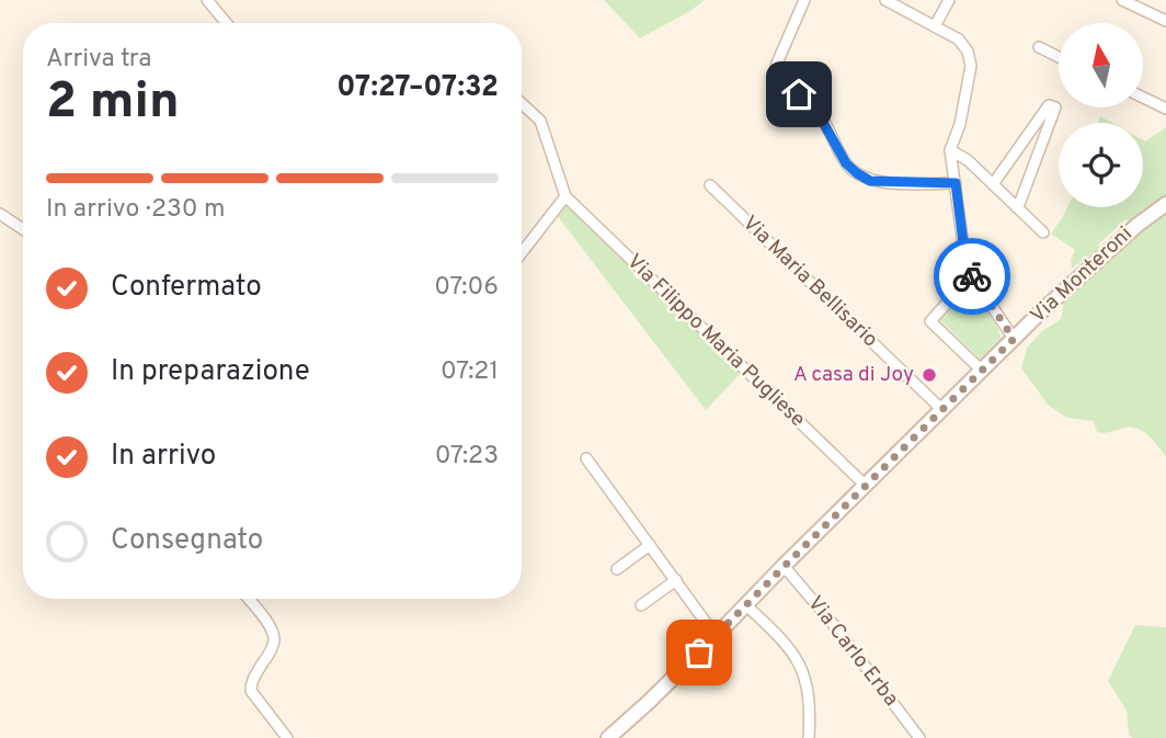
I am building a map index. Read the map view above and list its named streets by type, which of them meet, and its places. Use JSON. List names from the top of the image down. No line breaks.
{"streets":{"main road":["Via Monteroni"],"street":["Via Maria Bellisario","Via Filippo Maria Pugliese","Via Carlo Erba"]},"crossings":[["Via Monteroni","Via Maria Bellisario"],["Via Monteroni","Via Filippo Maria Pugliese"],["Via Monteroni","Via Carlo Erba"]],"places":["A casa di Joy"],"north":"top","page":{"heading":["2 min","Arriva tra","07:27–07:32"],"bar":"In arrivo · 230 m","list":[["Confermato","07:06"],["In preparazione","07:21"],["In arrivo","07:23"],"Consegnato"]}}
